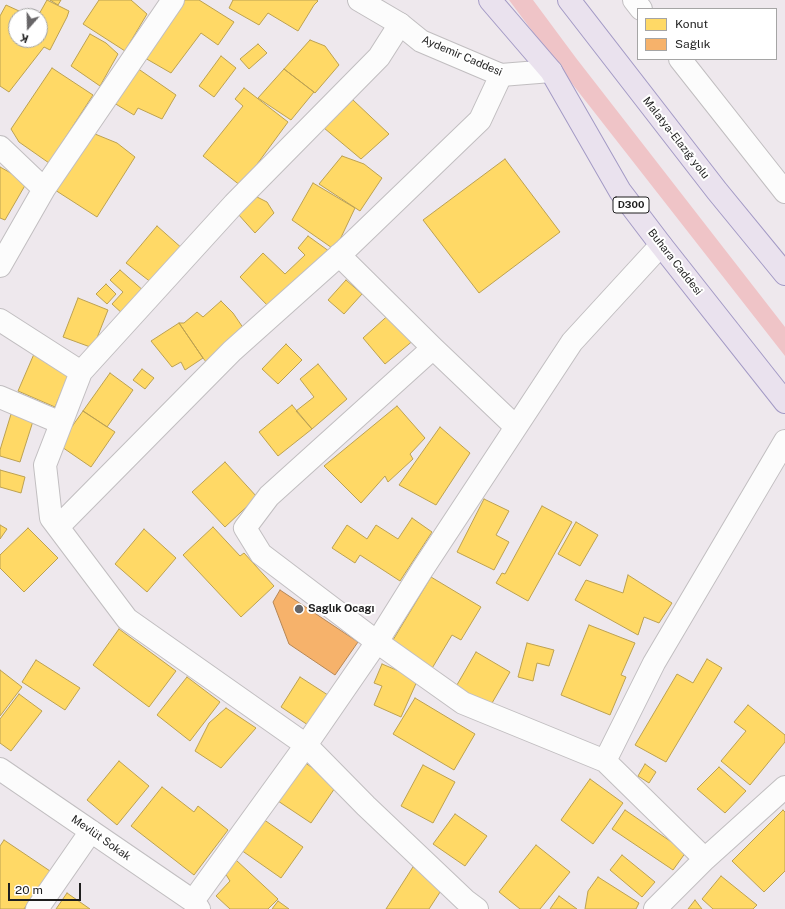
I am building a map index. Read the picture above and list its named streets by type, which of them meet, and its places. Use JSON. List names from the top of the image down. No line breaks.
{"streets":{"highway":["Malatya-Elazığ yolu","D300","Buhara Caddesi"],"street":["Aydemir Caddesi","Mevlüt Sokak"]},"crossings":[["Aydemir Caddesi","Buhara Caddesi"]],"places":["Saglık Ocagı"],"legend":["Konut","Sağlık"],"scale_bar":"20 m","north":"bottom"}
